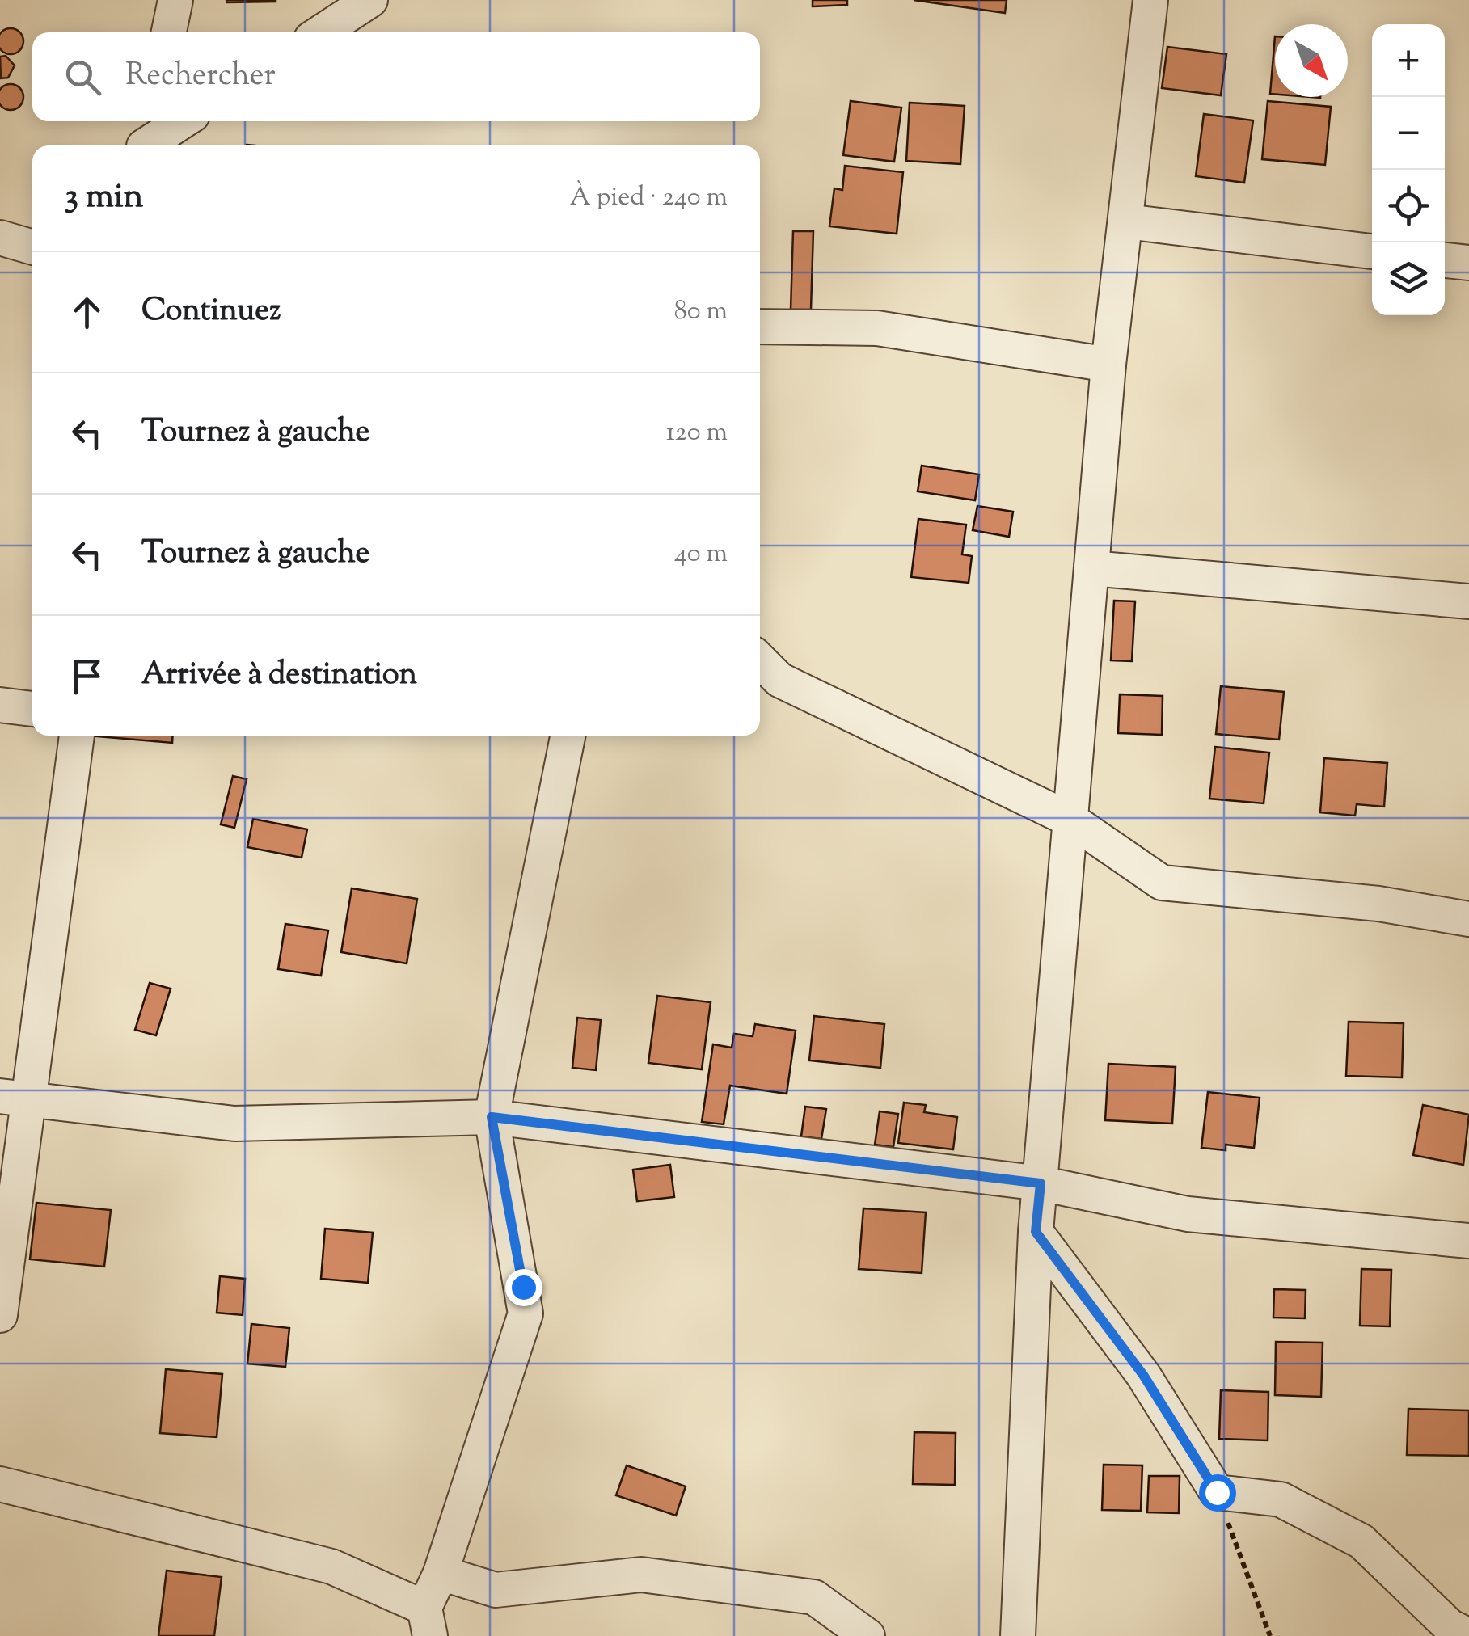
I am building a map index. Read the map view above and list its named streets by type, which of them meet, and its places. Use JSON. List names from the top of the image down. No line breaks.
{"north":"bottom right","page":{"map_buttons":["+","−"],"search":"Rechercher","heading":["3 min","À pied · 240 m"],"list":[["Continuez","80 m"],["Tournez à gauche","120 m"],["Tournez à gauche","40 m"],"Arrivée à destination"]}}
